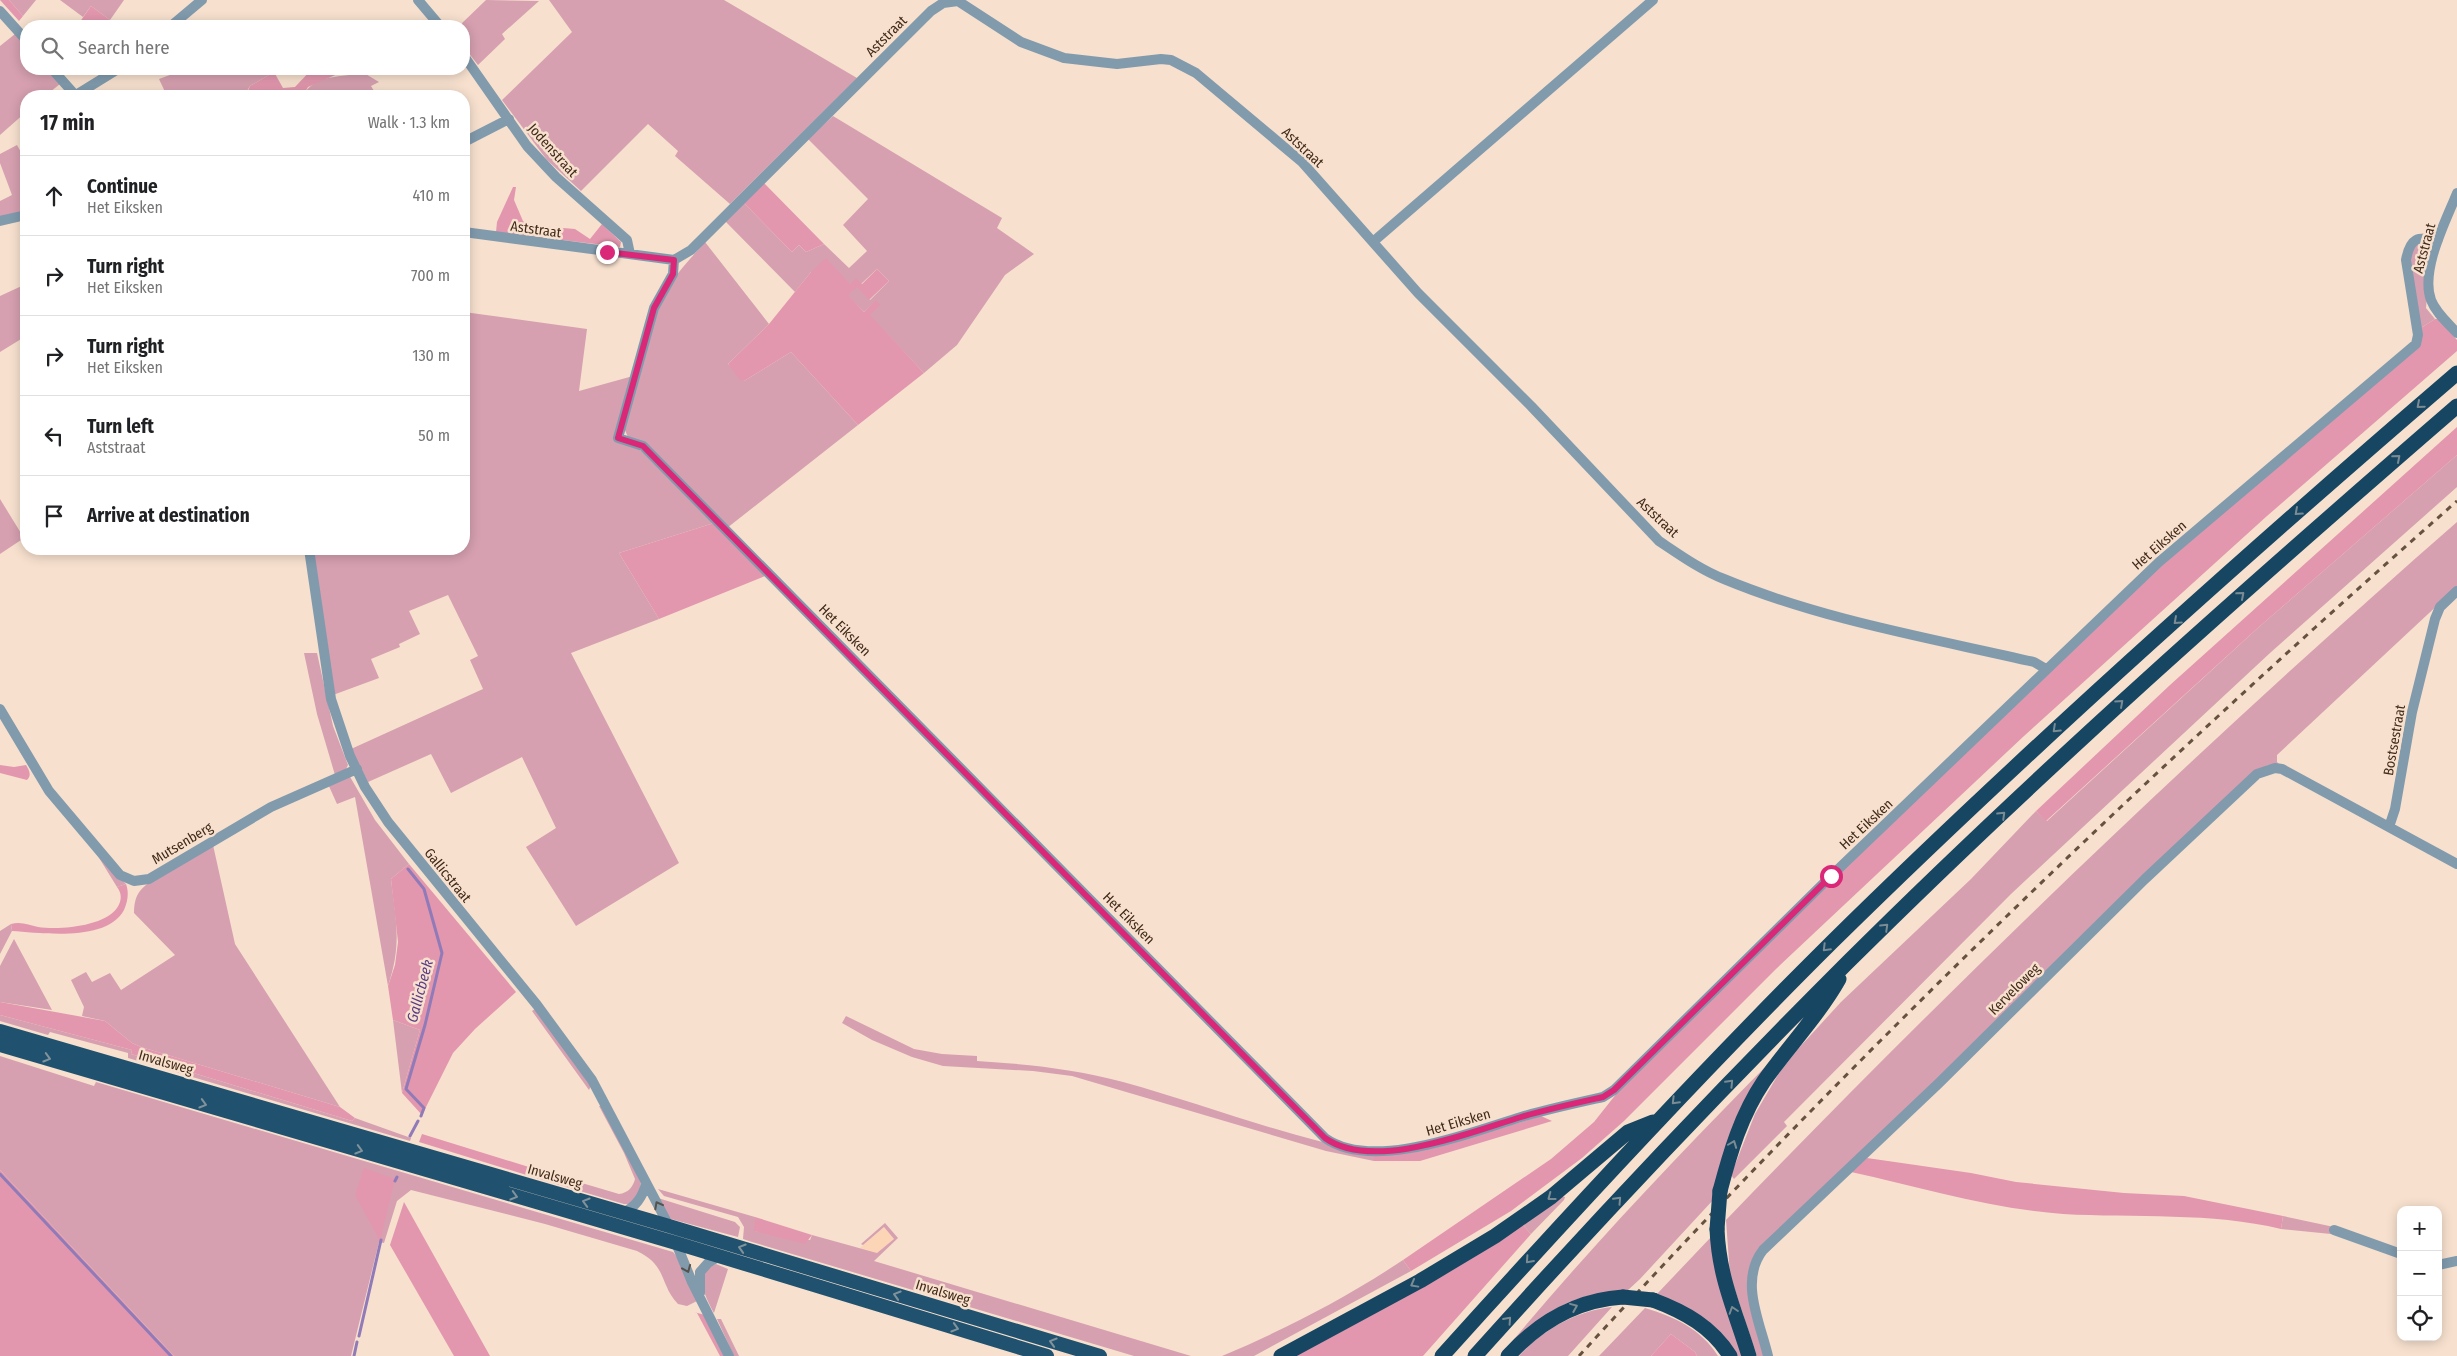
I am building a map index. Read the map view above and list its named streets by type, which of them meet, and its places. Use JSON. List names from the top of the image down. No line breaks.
{"streets":{"highway":["Invalsweg"],"street":["Aststraat","Jodenstraat","Het Eiksken","Bostsestraat","Mutsenberg","Gallicstraat","Kerveloweg"]},"crossings":[["Aststraat","Jodenstraat"],["Aststraat","Het Eiksken"],["Bostsestraat","Kerveloweg"],["Mutsenberg","Gallicstraat"],["Gallicstraat","Invalsweg"]],"water":["Gallicbeek"],"page":{"search":"Search here","heading":["17 min","Walk · 1.3 km"],"list":[["Continue","Het Eiksken","410 m"],["Turn right","Het Eiksken","700 m"],["Turn right","Het Eiksken","130 m"],["Turn left","Aststraat","50 m"],"Arrive at destination"],"map_buttons":["+","−"]}}
